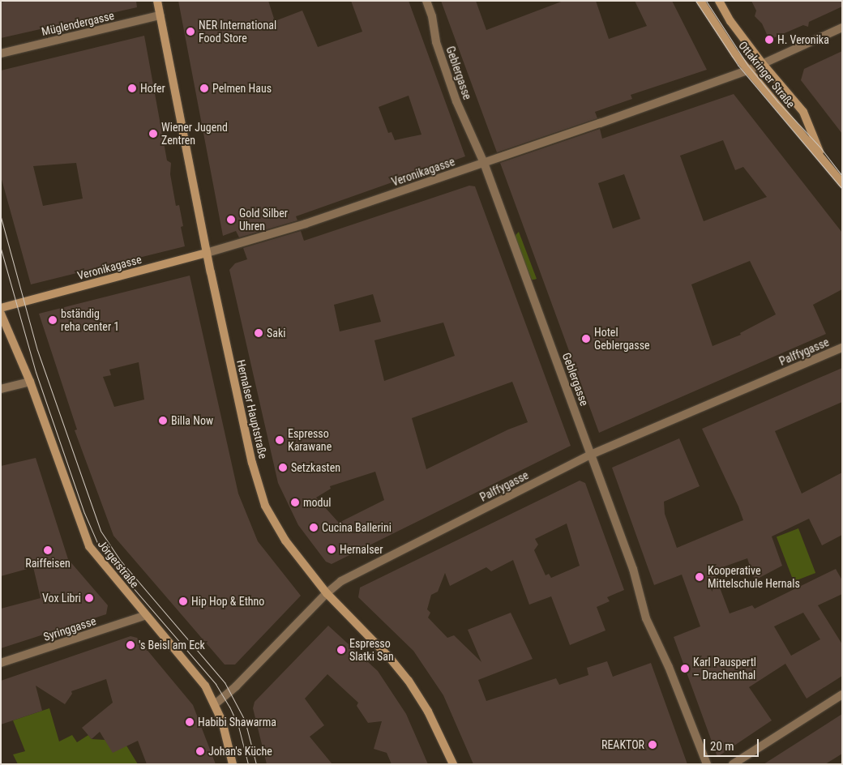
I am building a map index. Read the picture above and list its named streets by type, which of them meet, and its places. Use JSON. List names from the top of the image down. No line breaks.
{"streets":{"main road":["Ottakringer Straße","Veronikagasse","Hernalser Hauptstraße","Jörgerstraße"],"street":["Müglendergasse","Geblergasse","Palffygasse","Syringgasse"]},"crossings":[["Müglendergasse","Hernalser Hauptstraße"],["Geblergasse","Veronikagasse"],["Geblergasse","Palffygasse"],["Ottakringer Straße","Veronikagasse"],["Veronikagasse","Hernalser Hauptstraße"],["Palffygasse","Hernalser Hauptstraße"],["Palffygasse","Jörgerstraße"],["Jörgerstraße","Syringgasse"]],"places":["NER International Food Store","H. Veronika","Hofer","Pelmen Haus","Wiener Jugend Zentren","Gold Silber Uhren","bständig reha center 1","Saki","Hotel Geblergasse","Billa Now","Espresso Karawane","Setzkasten","modul","Cucina Ballerini","Hernalser","Raiffeisen","Kooperative Mittelschule Hernals","Vox Libri","Hip Hop & Ethno","'s Beisl am Eck","Espresso Slatki San","Karl Pauspertl – Drachenthal","Habibi Shawarma","REAKTOR","Johan's Küche"],"scale_bar":"20 m"}
